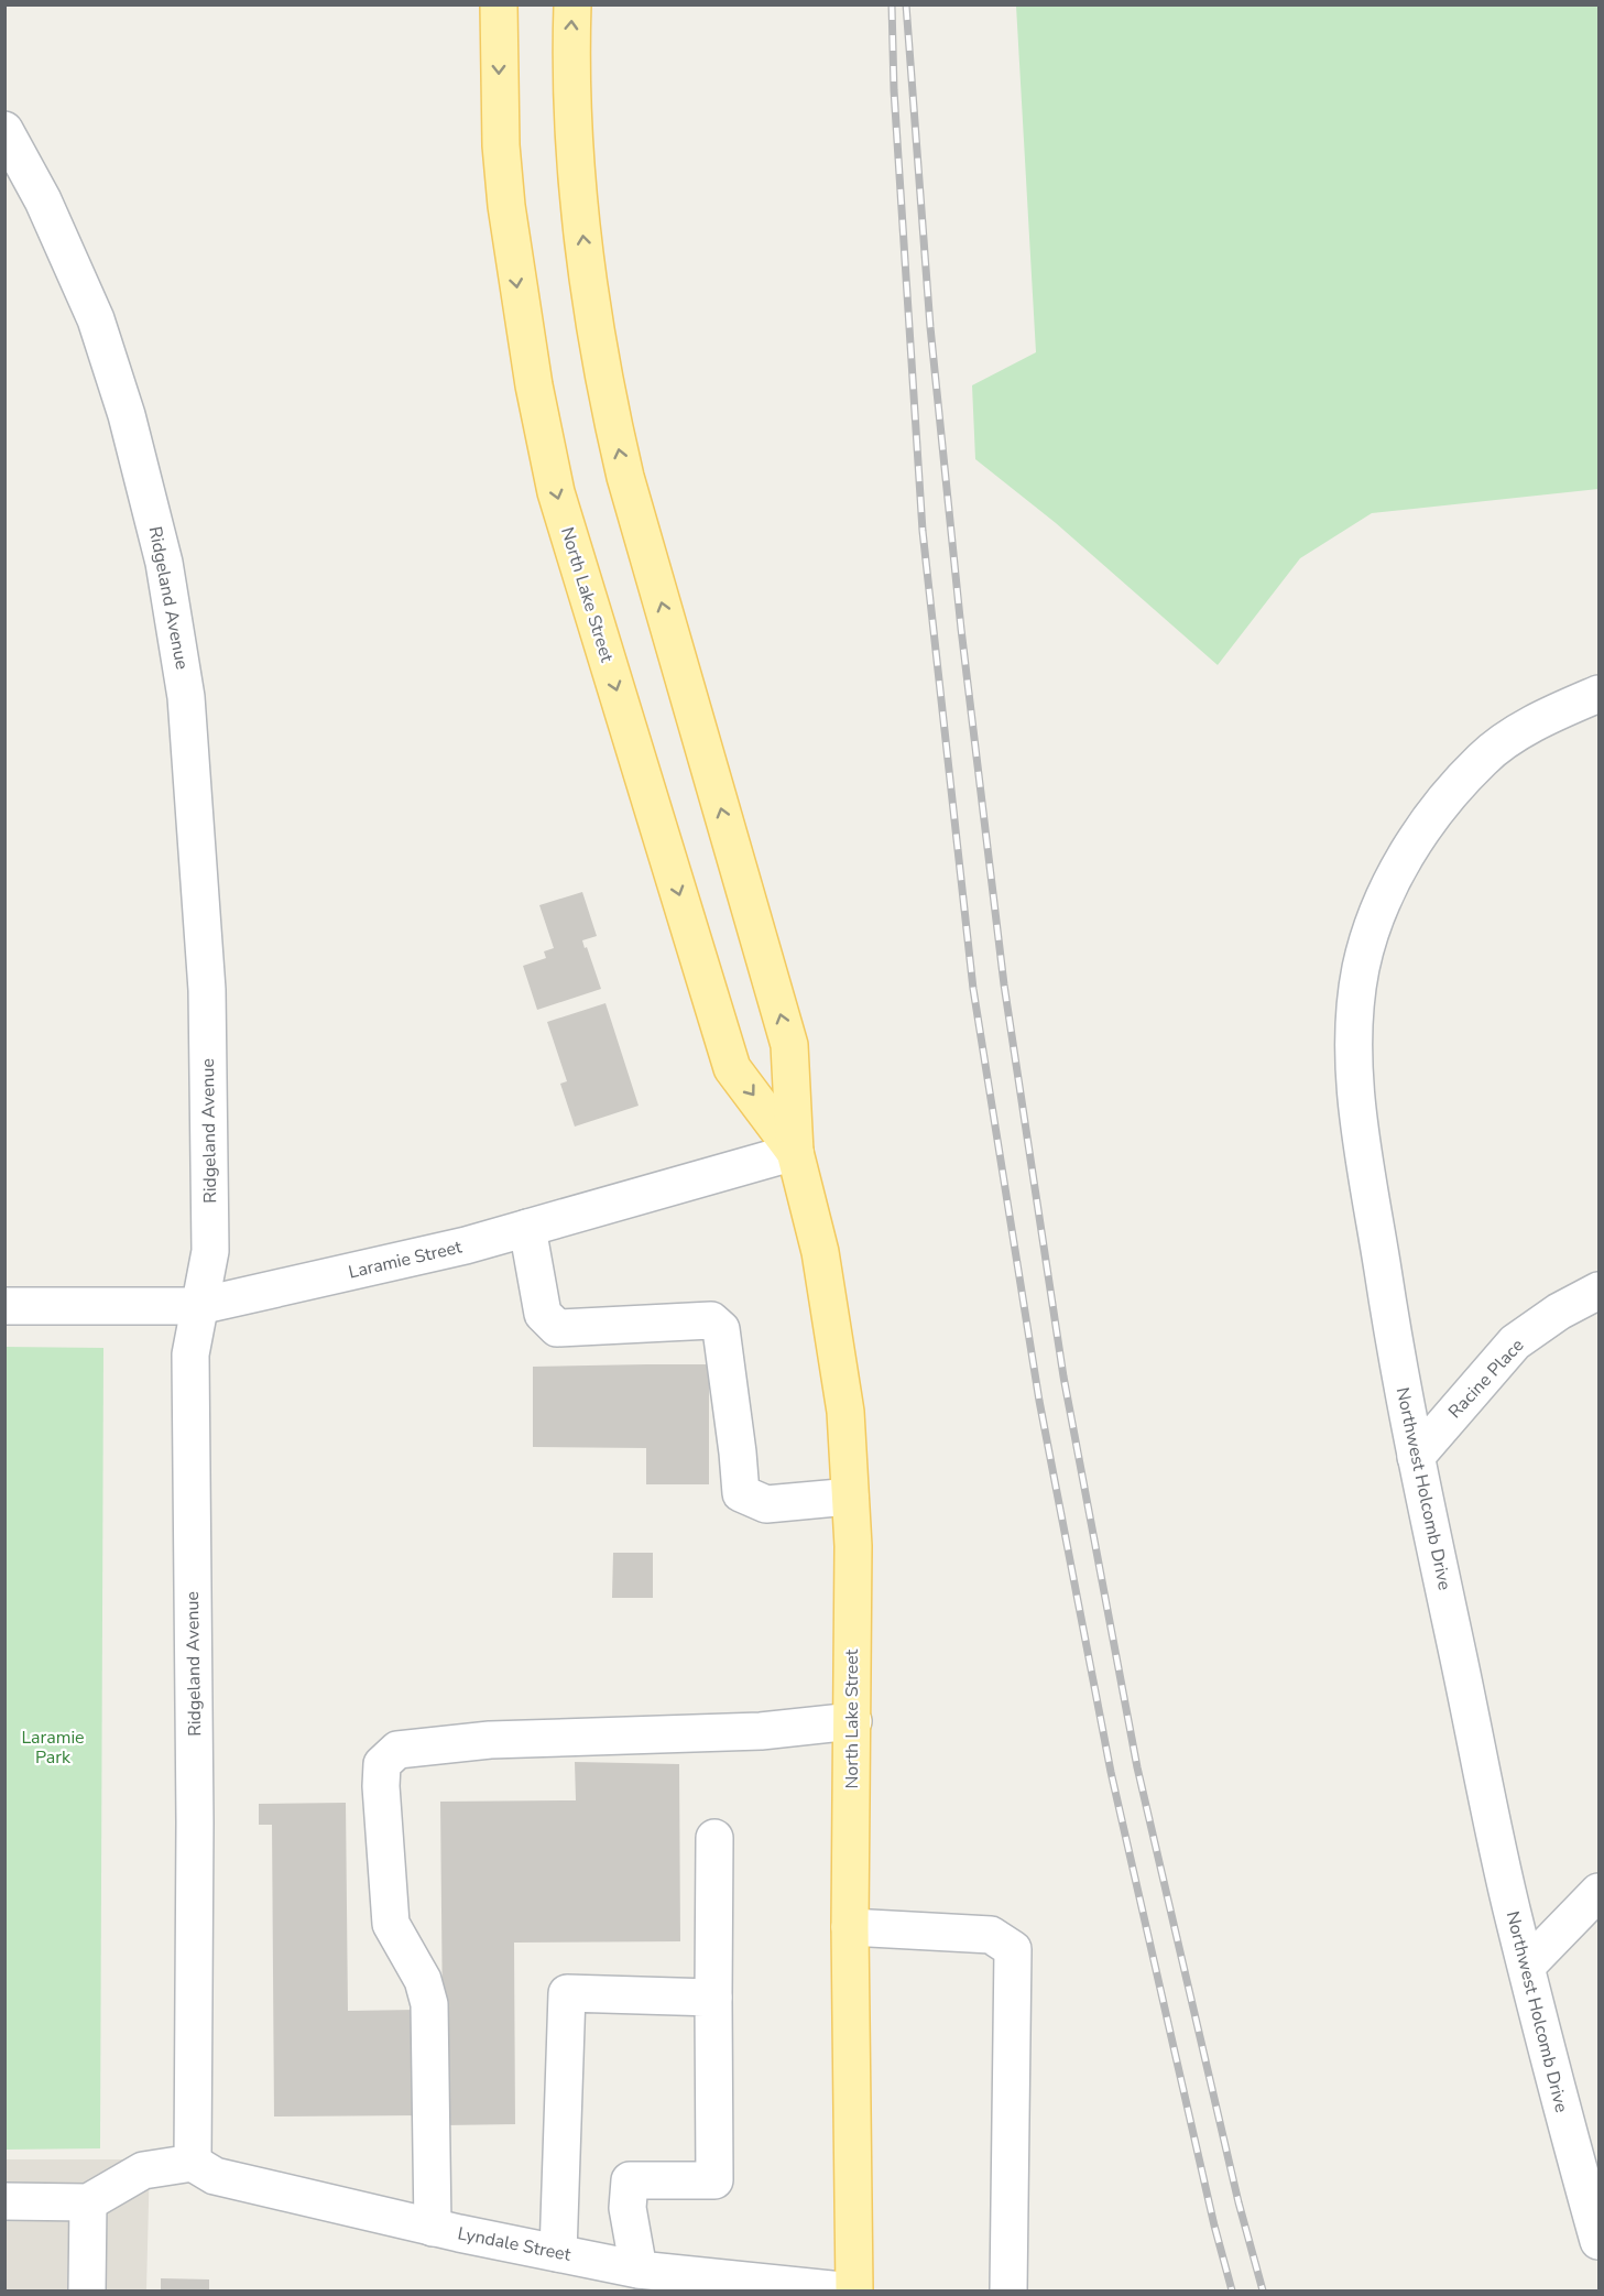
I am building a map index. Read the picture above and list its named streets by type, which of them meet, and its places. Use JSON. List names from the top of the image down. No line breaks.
{"streets":{"main road":["North Lake Street"],"street":["Ridgeland Avenue","Laramie Street","Racine Place","Northwest Holcomb Drive","Lyndale Street"]},"crossings":[["North Lake Street","Laramie Street"],["Ridgeland Avenue","Laramie Street"],["Ridgeland Avenue","Lyndale Street"],["Racine Place","Northwest Holcomb Drive"]],"parks":["Laramie Park"]}
